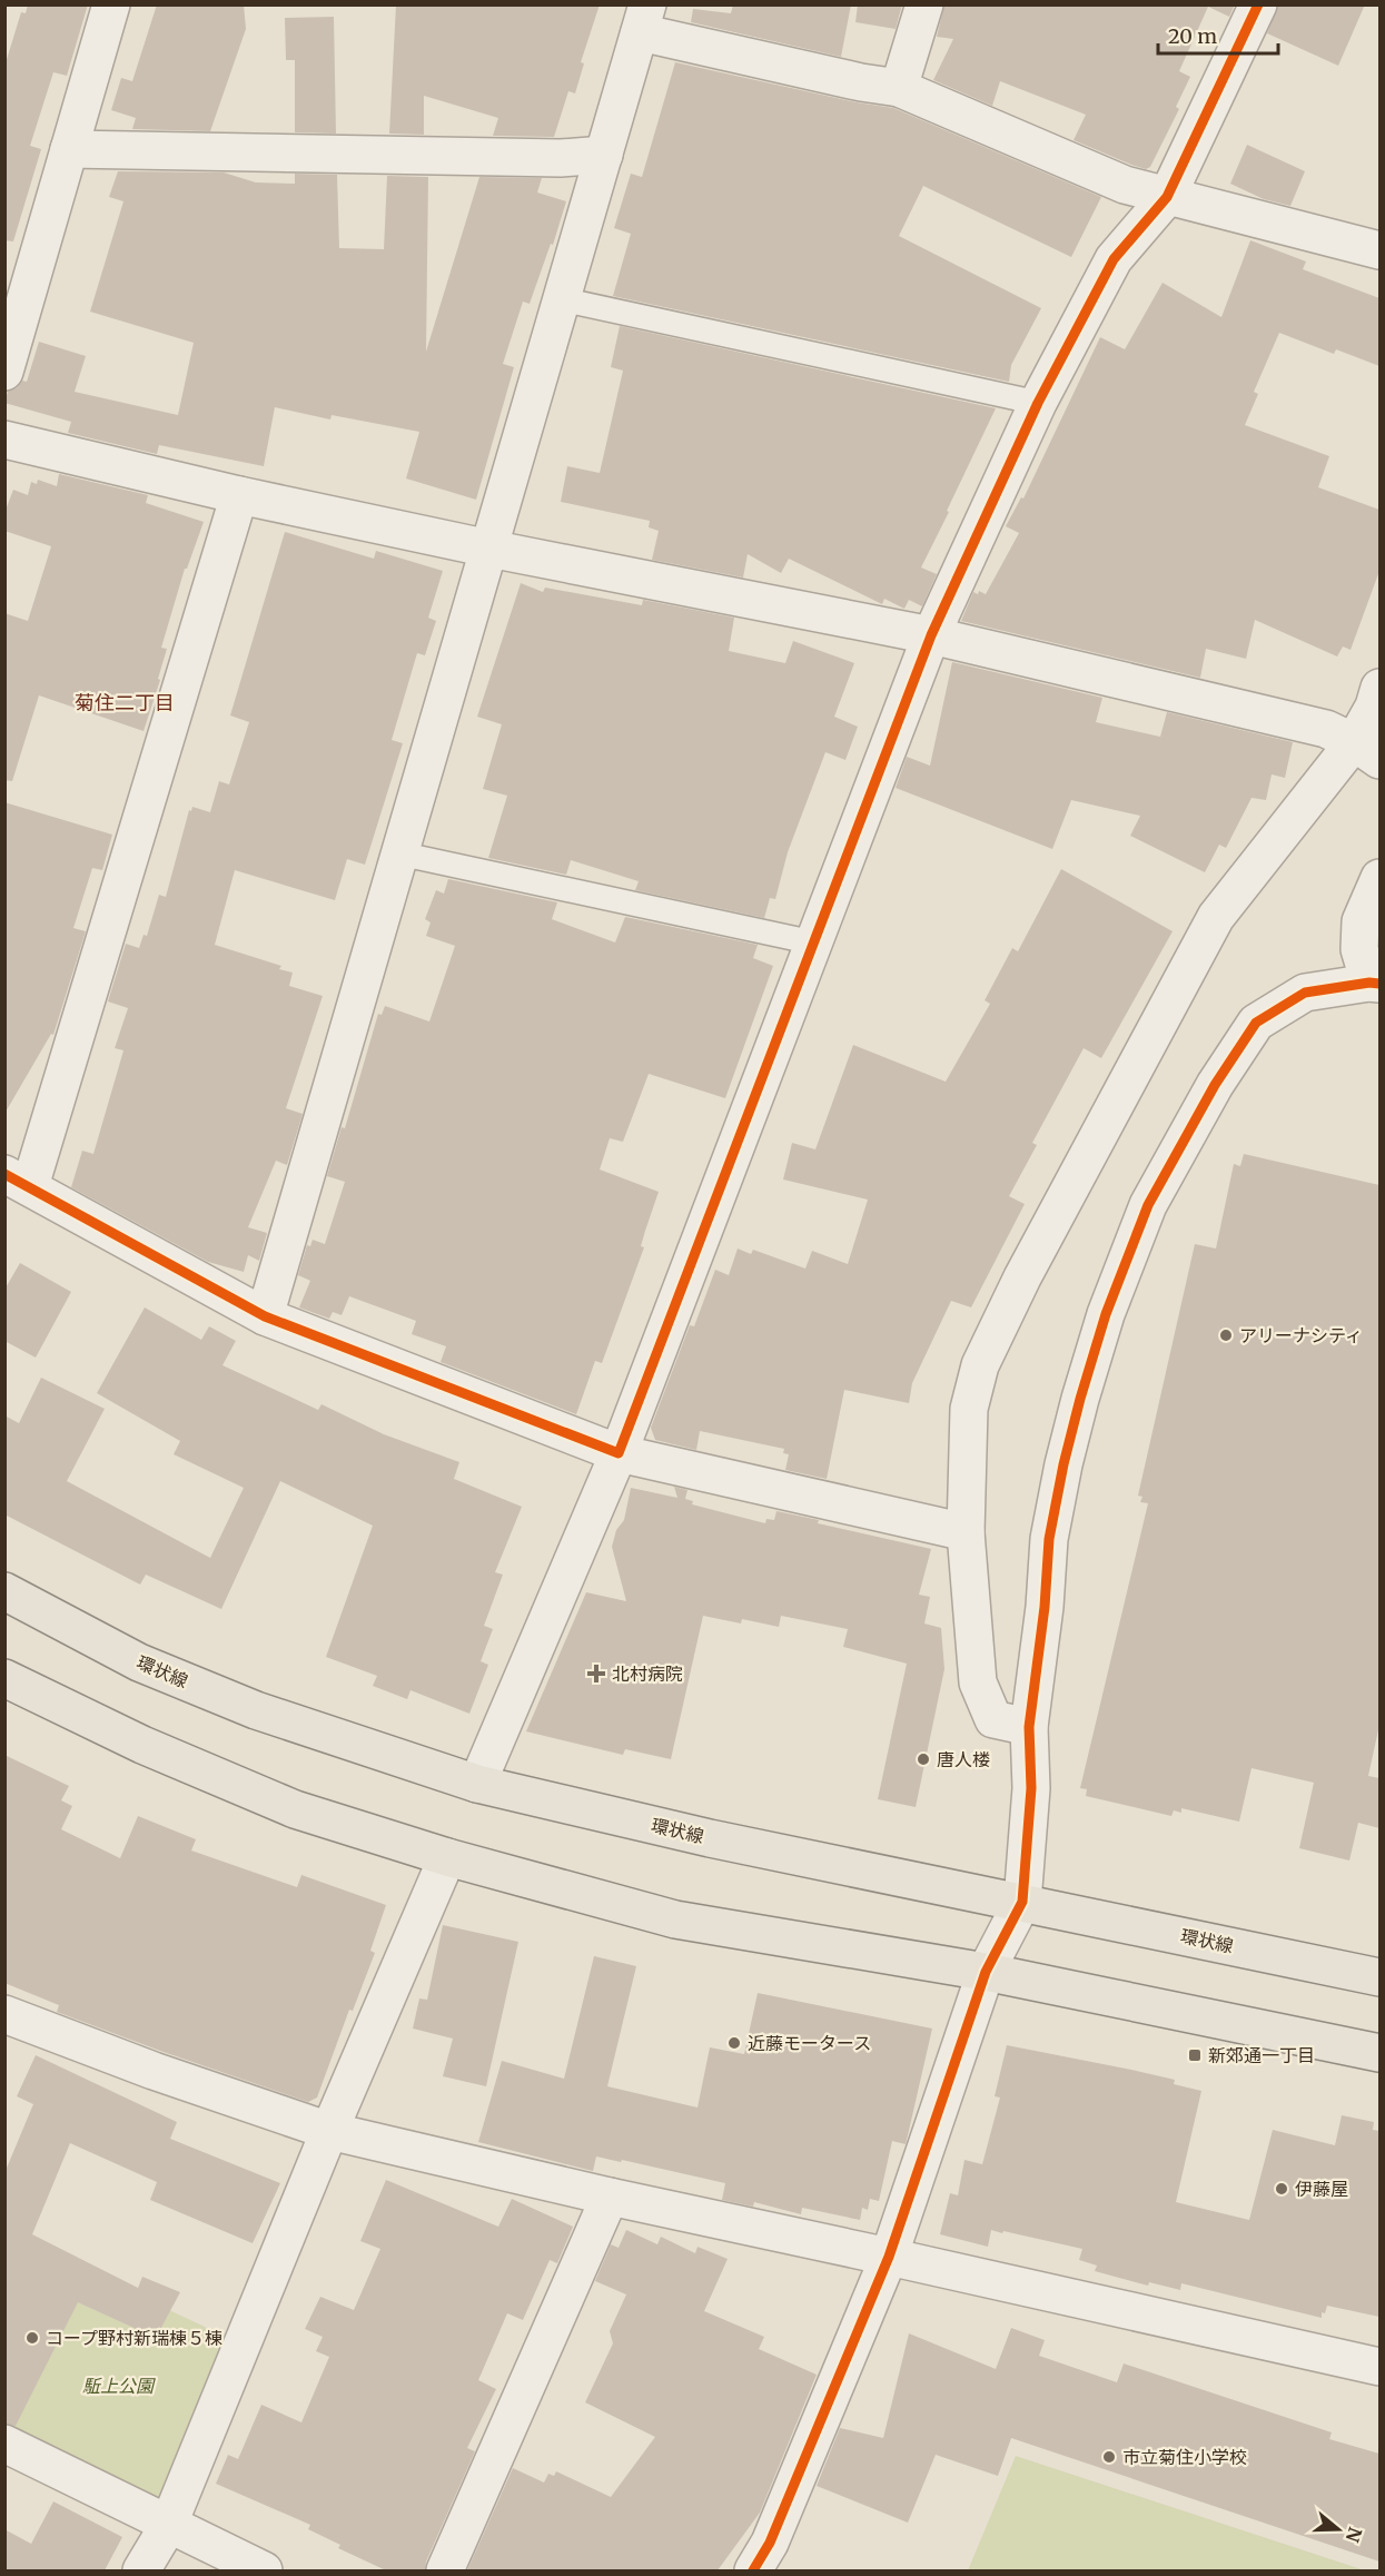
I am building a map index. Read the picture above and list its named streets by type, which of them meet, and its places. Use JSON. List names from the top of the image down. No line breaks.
{"streets":{"main road":["環状線"]},"districts":["菊住二丁目"],"parks":["駈上公園"],"places":{"other":["アリーナシティ","唐人楼","近藤モータース","伊藤屋","コープ野村新瑞棟５棟","市立菊住小学校"],"health":["北村病院"],"transit":["新郊通一丁目"]},"scale_bar":"20 m","north":"right"}
